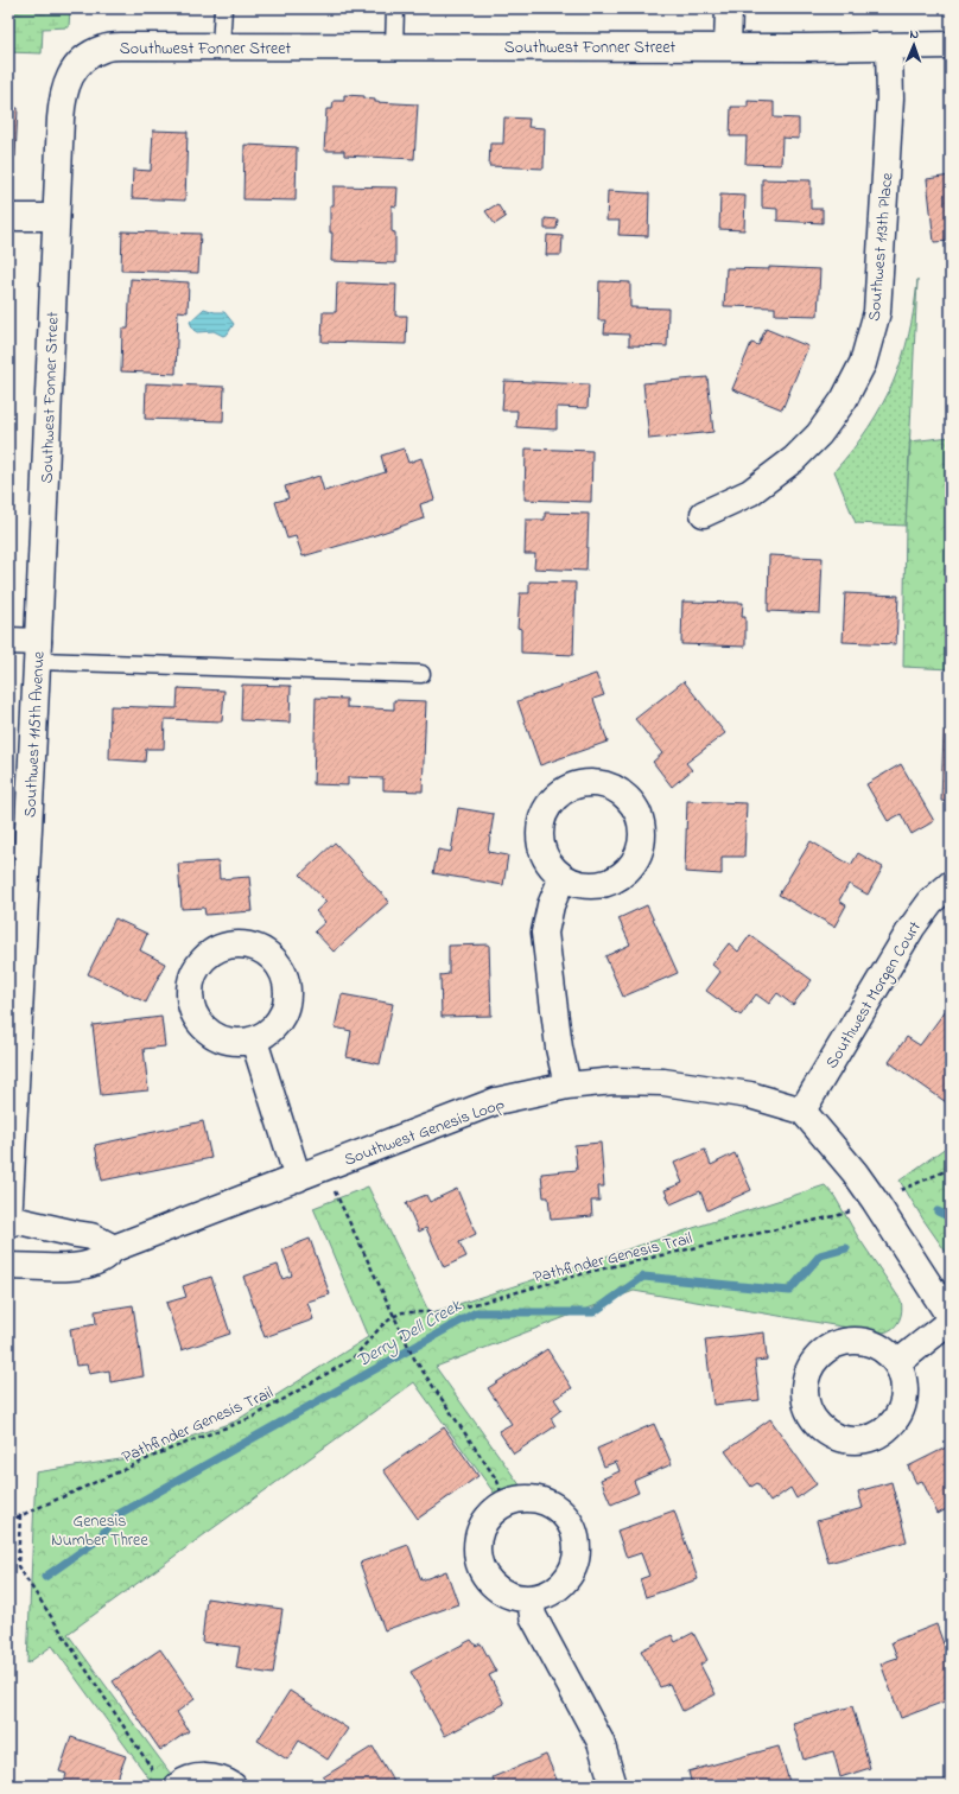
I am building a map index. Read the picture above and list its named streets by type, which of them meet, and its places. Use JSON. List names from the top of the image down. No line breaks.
{"streets":{"street":["Southwest Fonner Street","Southwest 113th Place","Southwest 115th Avenue","Southwest Morgen Court","Southwest Genesis Loop"],"path":["Pathfinder Genesis Trail"]},"crossings":[["Southwest Fonner Street","Southwest 113th Place"],["Southwest Fonner Street","Southwest 115th Avenue"],["Southwest Morgen Court","Southwest Genesis Loop"]],"water":["Derry Dell Creek"],"parks":["Genesis Number Three"],"north":"top"}
